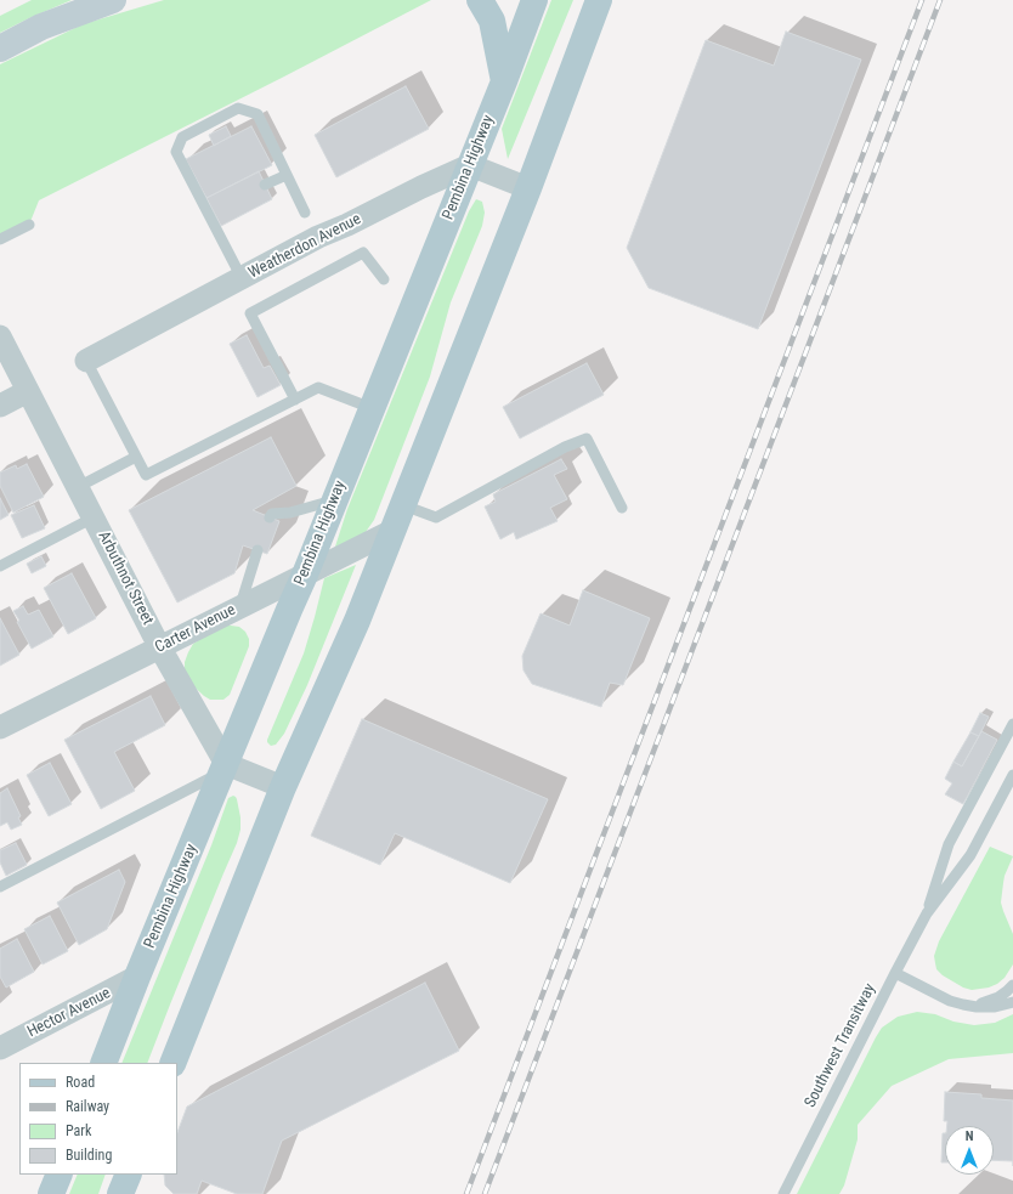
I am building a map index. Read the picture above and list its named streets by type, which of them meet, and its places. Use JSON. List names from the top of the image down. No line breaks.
{"streets":{"main road":["Pembina Highway"],"street":["Weatherdon Avenue","Arbuthnot Street","Carter Avenue","Hector Avenue"],"lane":["Southwest Transitway"]},"crossings":[["Pembina Highway","Weatherdon Avenue"],["Pembina Highway","Arbuthnot Street"],["Pembina Highway","Carter Avenue"],["Pembina Highway","Hector Avenue"],["Arbuthnot Street","Carter Avenue"]],"legend":["Road","Railway","Park","Building"],"north":"top"}
